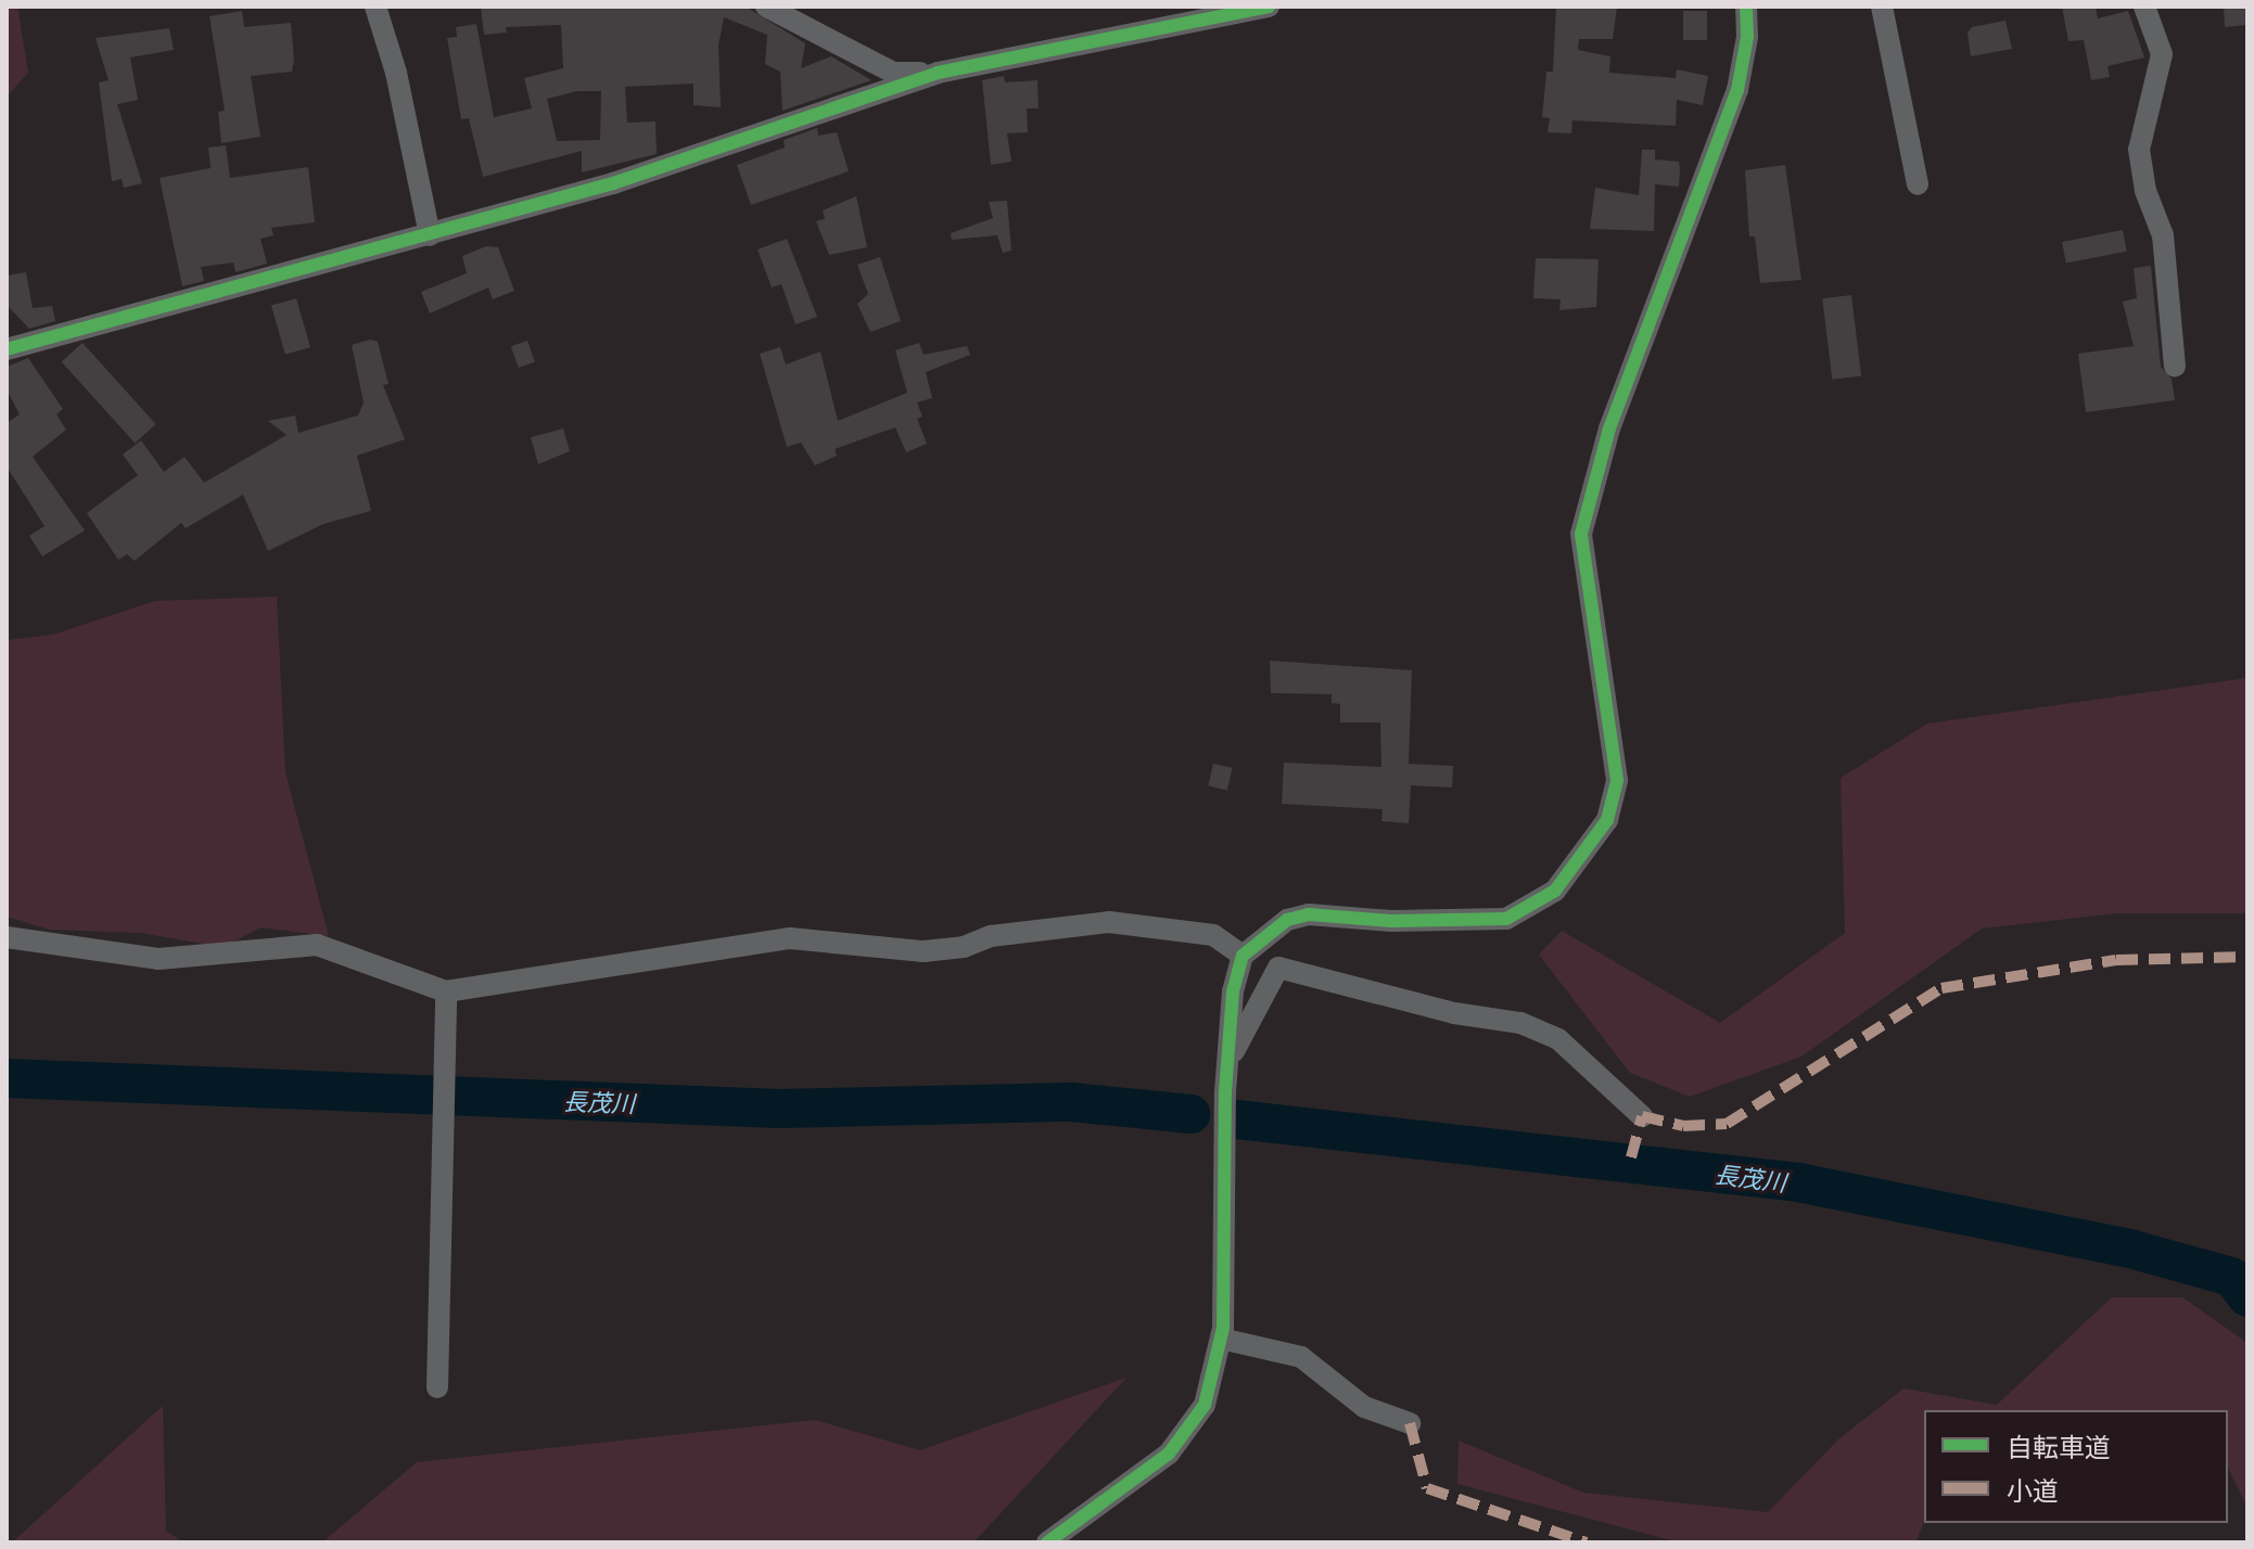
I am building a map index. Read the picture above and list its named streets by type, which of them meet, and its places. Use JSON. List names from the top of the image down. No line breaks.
{"water":["長茂川"],"legend":["自転車道","小道"]}
